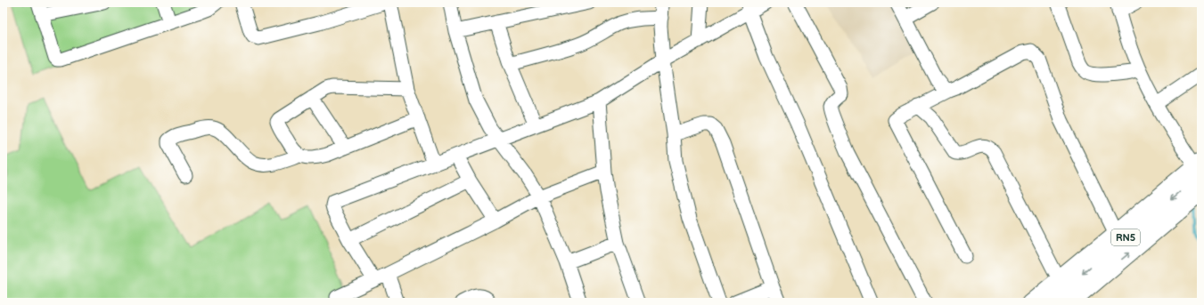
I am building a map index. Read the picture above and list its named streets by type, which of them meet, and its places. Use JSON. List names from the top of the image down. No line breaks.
{"streets":{"main road":["RN5"]}}
